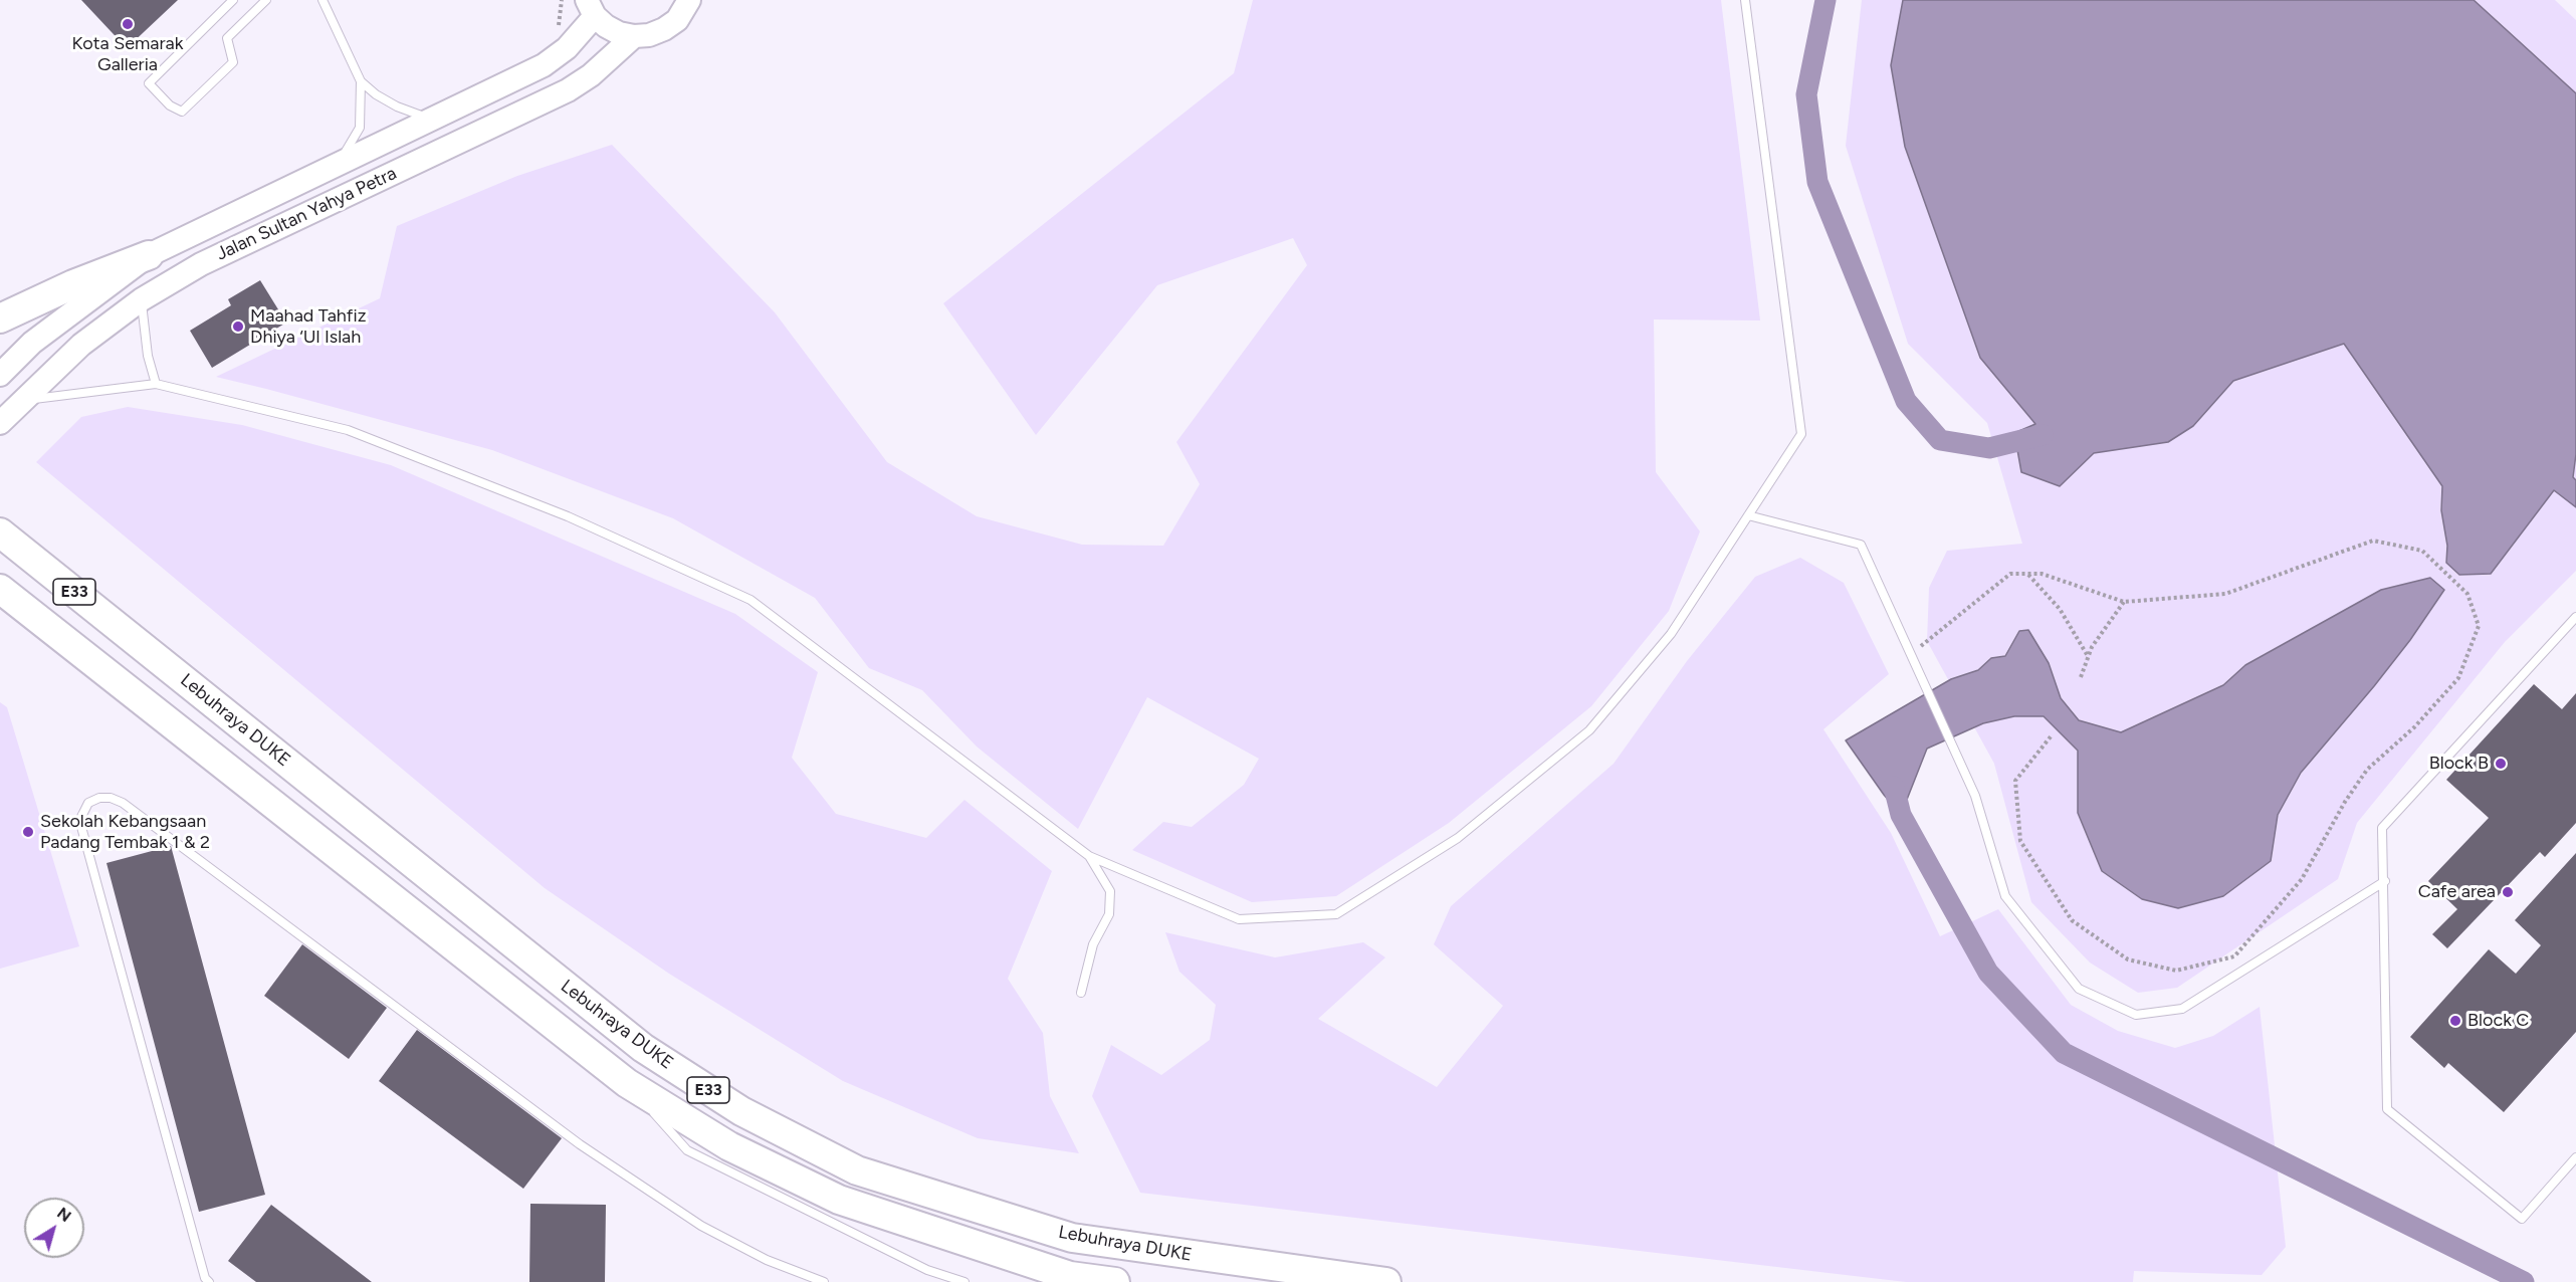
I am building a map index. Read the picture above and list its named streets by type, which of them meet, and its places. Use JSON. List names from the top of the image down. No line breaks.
{"streets":{"highway":["E33","Lebuhraya DUKE"],"main road":["Jalan Sultan Yahya Petra"]},"places":["Kota Semarak Galleria","Maahad Tahfiz Dhiya ‘Ul Islah","Block B","Sekolah Kebangsaan Padang Tembak 1 & 2","Cafe area","Block C"],"north":"top right"}
